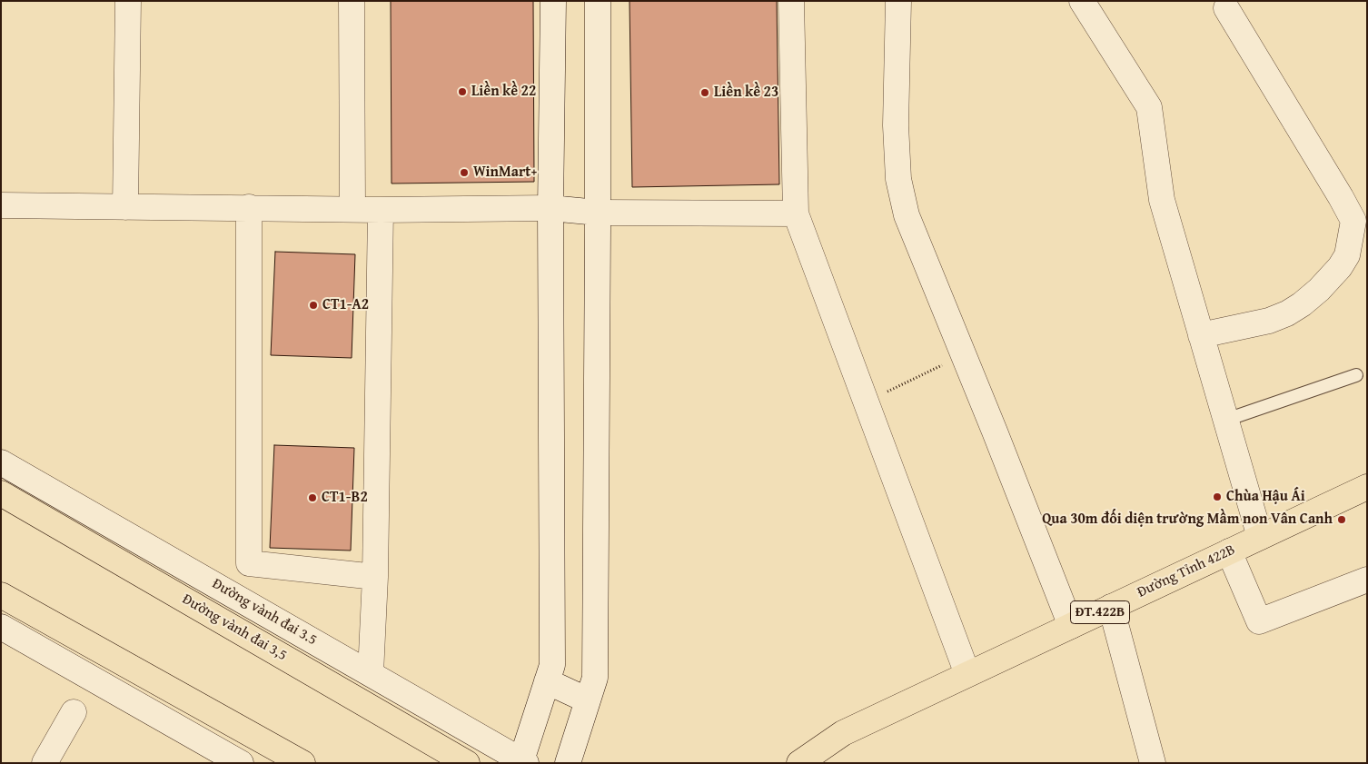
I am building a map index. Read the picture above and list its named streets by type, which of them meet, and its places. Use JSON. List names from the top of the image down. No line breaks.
{"streets":{"main road":["Đường Tỉnh 422B","ĐT.422B","Đường vành đai 3,5"],"street":["Đường vành đai 3.5"]},"places":["Liền kề 22","Liền kề 23","WinMart+","CT1-A2","Chùa Hậu Ái","CT1-B2","Qua 30m đối diện trường Mầm non Vân Canh"]}
